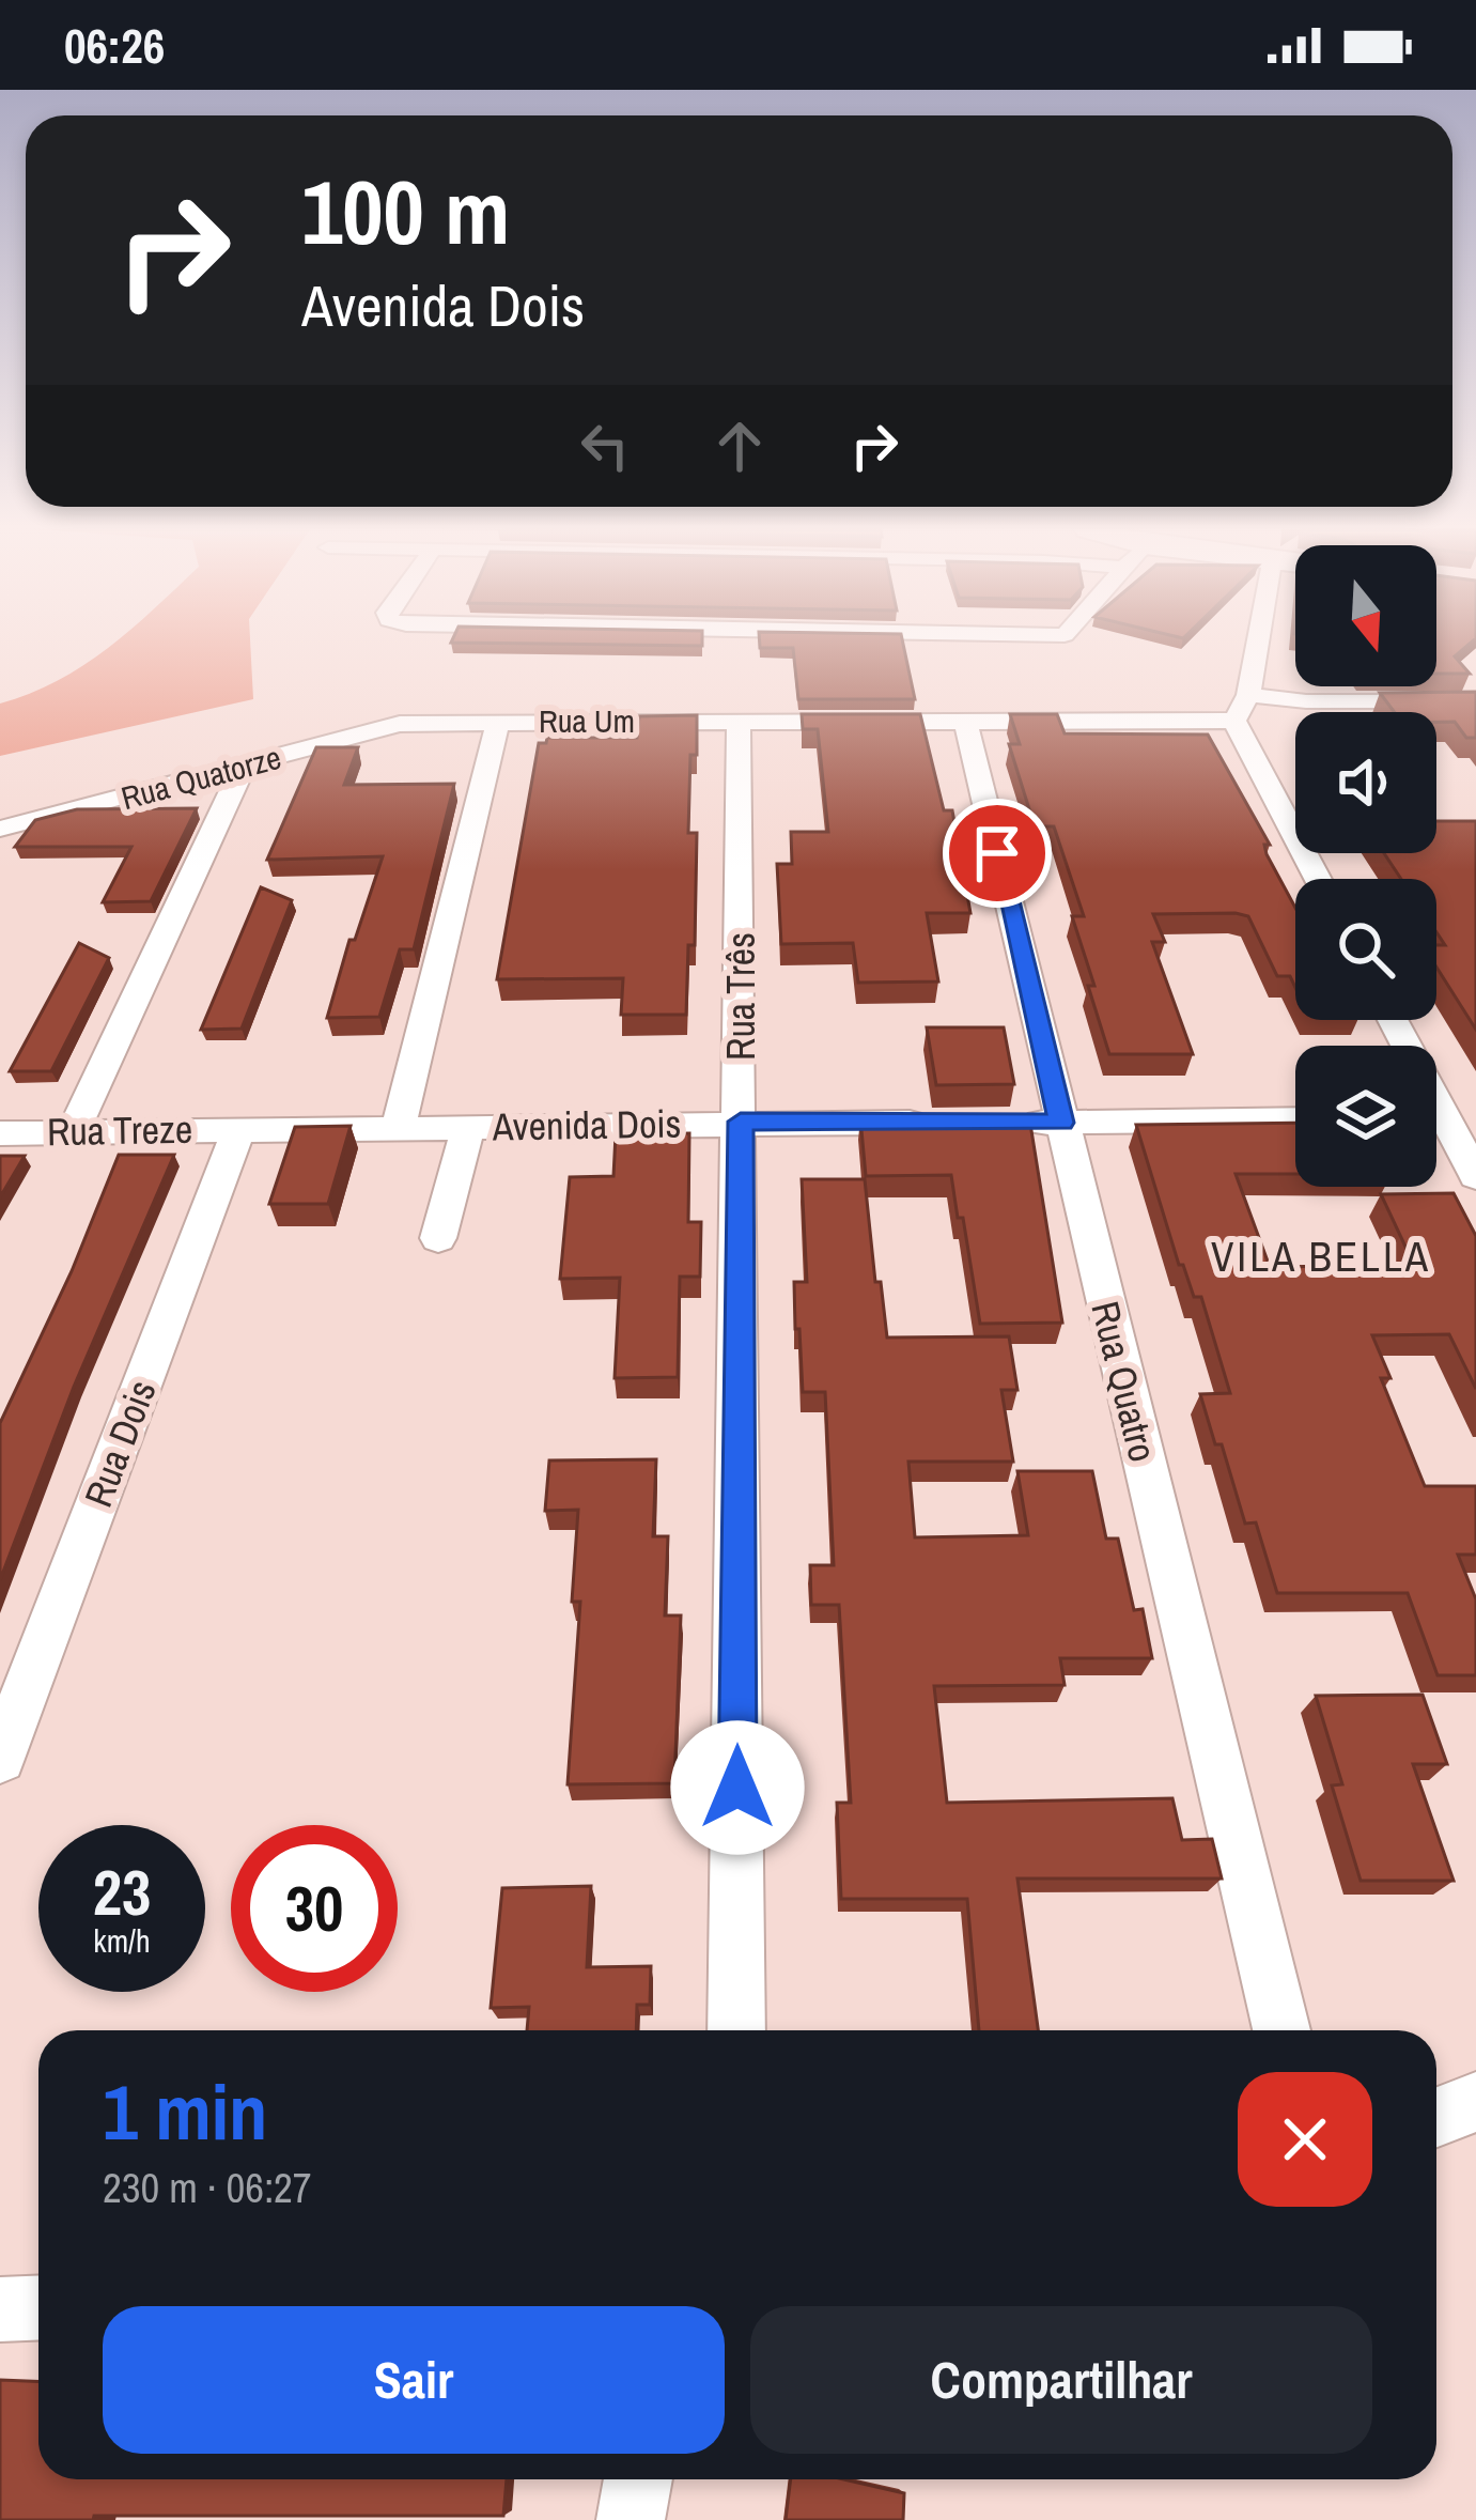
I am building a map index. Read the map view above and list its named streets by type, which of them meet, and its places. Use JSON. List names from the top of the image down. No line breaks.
{"streets":{"street":["Rua Um","Rua Quatorze","Rua Três","Avenida Dois","Rua Treze","Rua Quatro","Rua Dois"]},"crossings":[["Rua Um","Rua Quatorze"],["Rua Um","Rua Três"],["Rua Um","Rua Quatro"],["Rua Três","Avenida Dois"],["Avenida Dois","Rua Treze"],["Avenida Dois","Rua Dois"],["Rua Treze","Rua Dois"]],"districts":["VILA BELLA"],"north":"bottom","page":{"status":"06:26","turn":["100 m","Avenida Dois"],"speed":"23 km/h","limit":"30","heading":["1 min","230 m · 06:27"],"buttons":["Sair","Compartilhar"]}}
